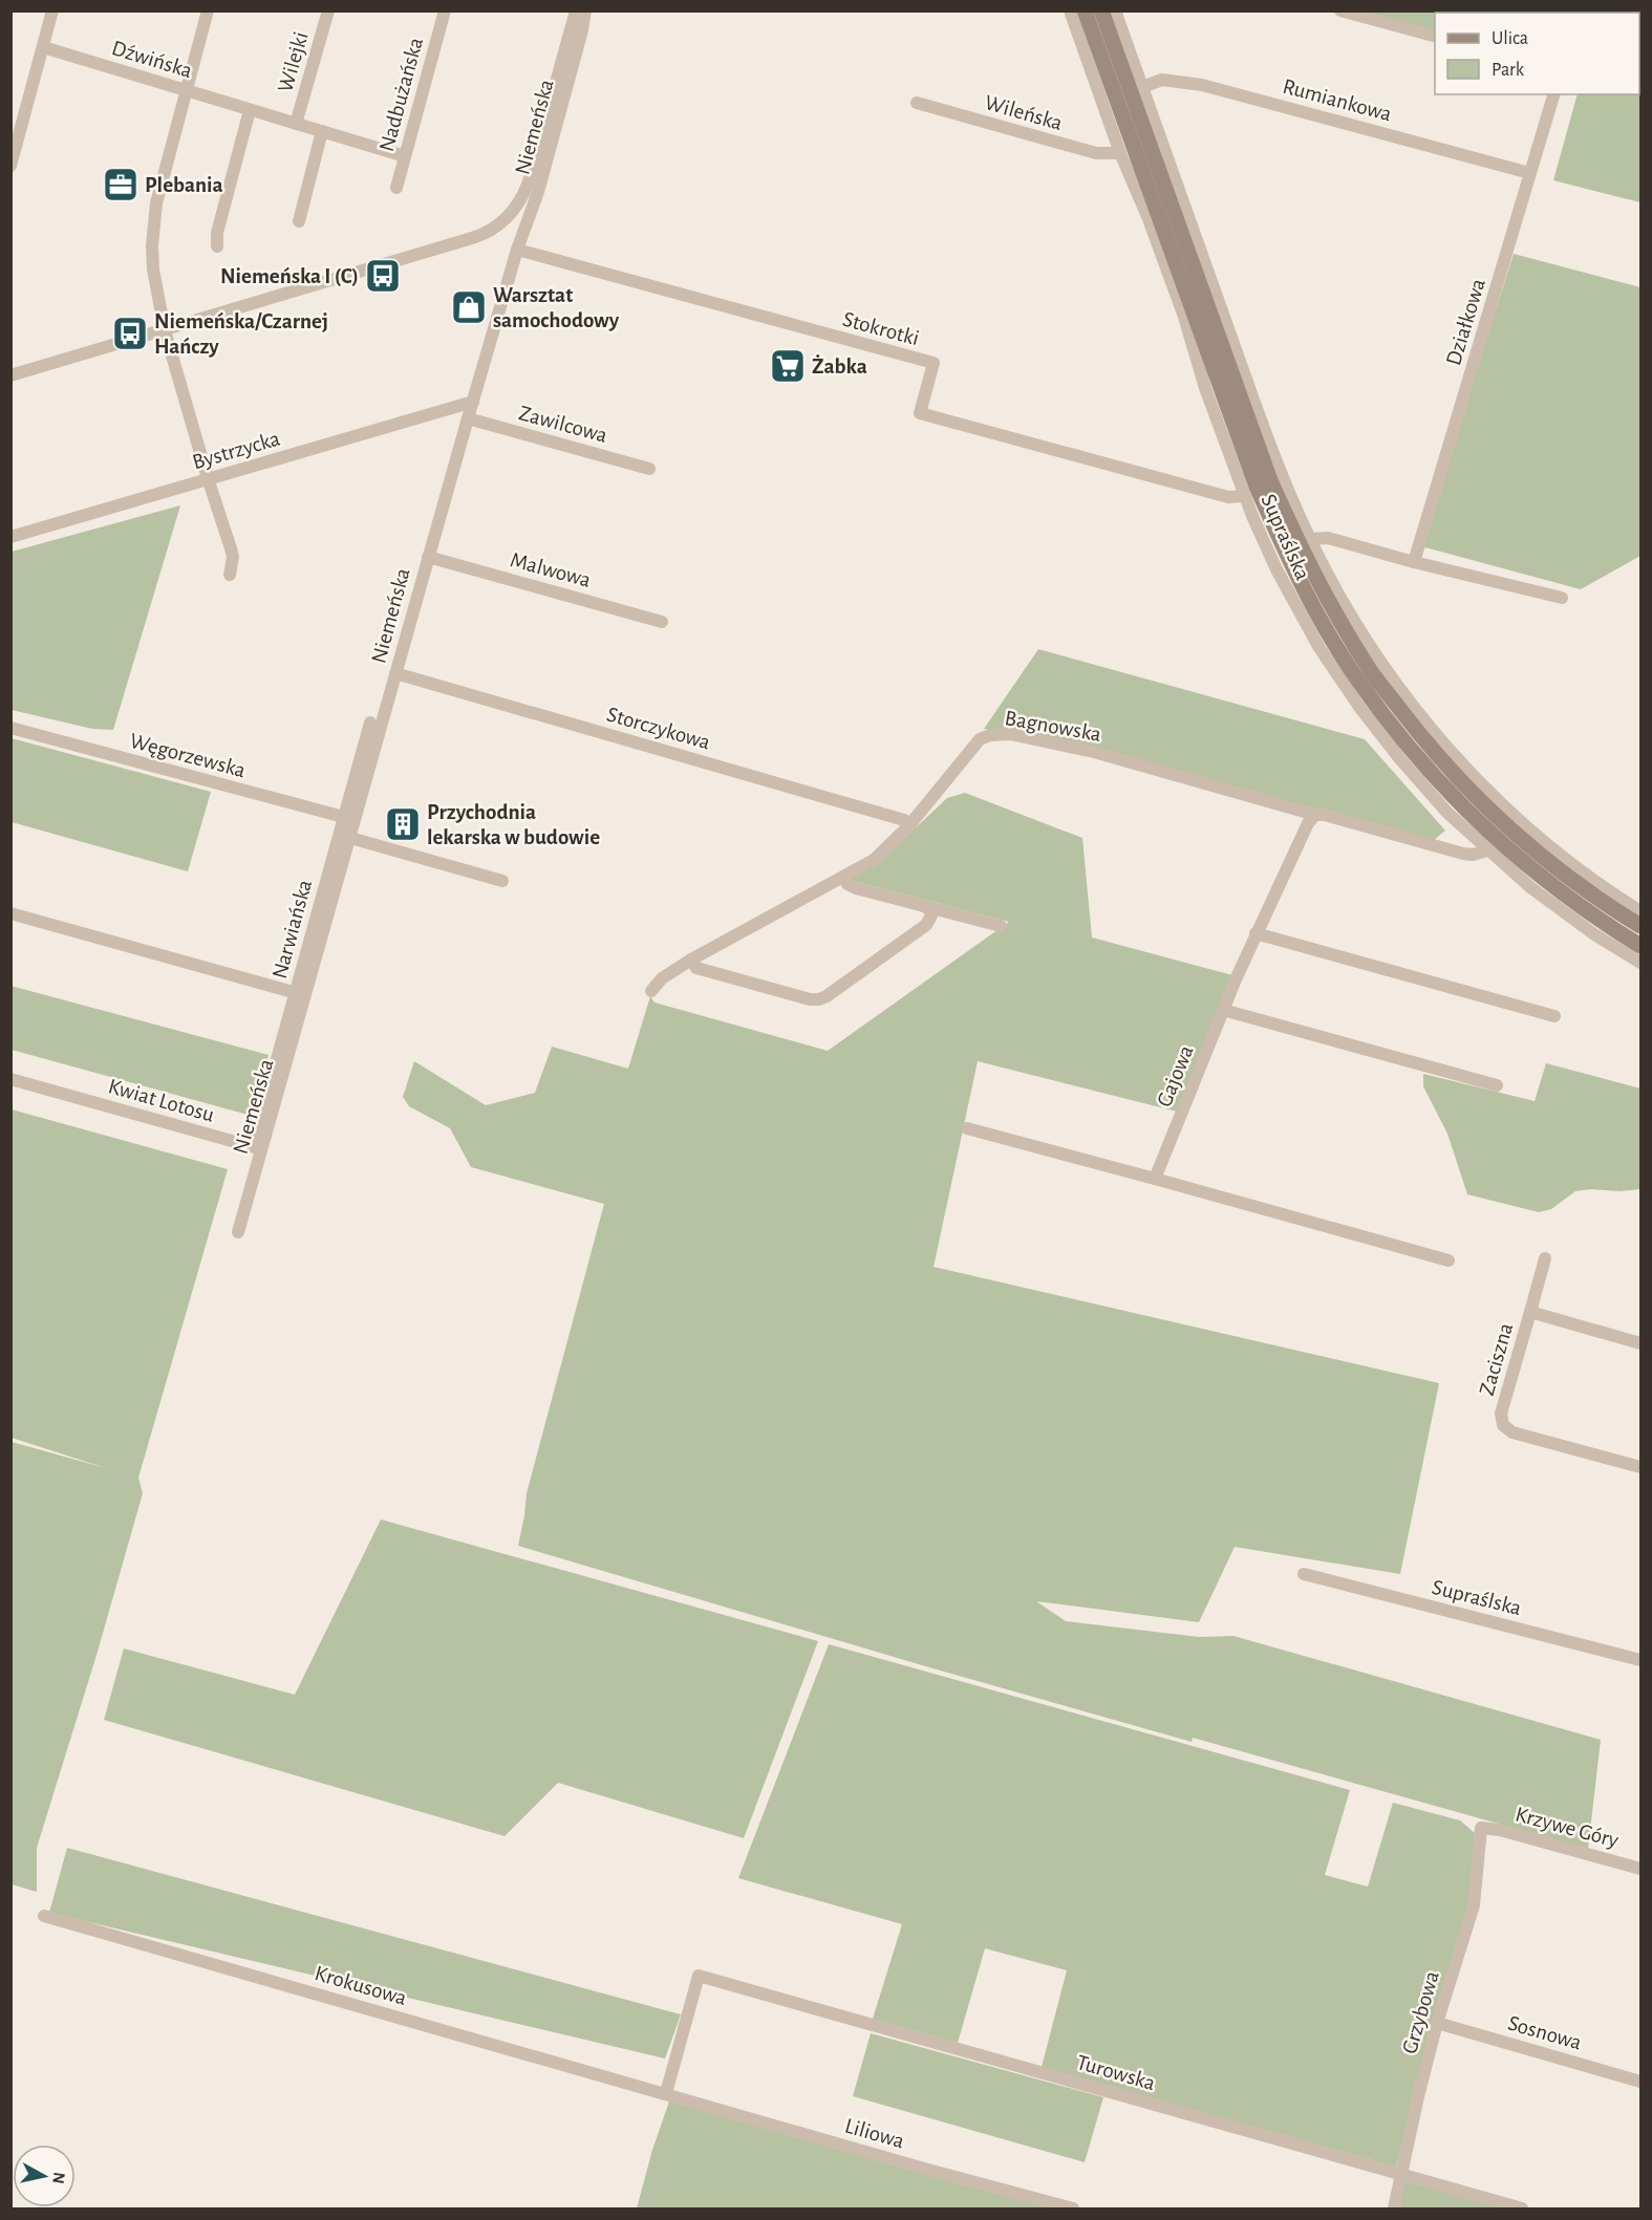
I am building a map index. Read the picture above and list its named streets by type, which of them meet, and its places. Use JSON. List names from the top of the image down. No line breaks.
{"streets":{"street":["Dźwińska","Wilejki","Nadbużańska","Rumiankowa","Wileńska","Niemeńska","Działkowa","Stokrotki","Zawilcowa","Bystrzycka","Supraślska","Malwowa","Bagnowska","Storczykowa","Węgorzewska","Narwiańska","Gajowa","Kwiat Lotosu","Zaciszna","Krzywe Góry","Krokusowa","Grzybowa","Sosnowa","Turowska","Liliowa"]},"crossings":[["Dźwińska","Wilejki"],["Dźwińska","Nadbużańska"],["Rumiankowa","Supraślska"],["Wileńska","Supraślska"],["Niemeńska","Stokrotki"],["Niemeńska","Zawilcowa"],["Niemeńska","Bystrzycka"],["Niemeńska","Malwowa"],["Niemeńska","Storczykowa"],["Niemeńska","Węgorzewska"],["Niemeńska","Narwiańska"],["Niemeńska","Kwiat Lotosu"],["Stokrotki","Supraślska"],["Supraślska","Bagnowska"],["Bagnowska","Storczykowa"],["Bagnowska","Gajowa"],["Węgorzewska","Narwiańska"],["Krzywe Góry","Grzybowa"],["Krokusowa","Turowska"],["Krokusowa","Liliowa"],["Grzybowa","Sosnowa"],["Grzybowa","Turowska"],["Turowska","Liliowa"]],"places":{"office":["Plebania"],"bus stop":["Niemeńska I (C)","Niemeńska/Czarnej Hańczy"],"shop":["Warsztat samochodowy"],"supermarket":["Żabka"],"building":["Przychodnia lekarska w budowie"]},"legend":["Ulica","Park"],"north":"right"}
